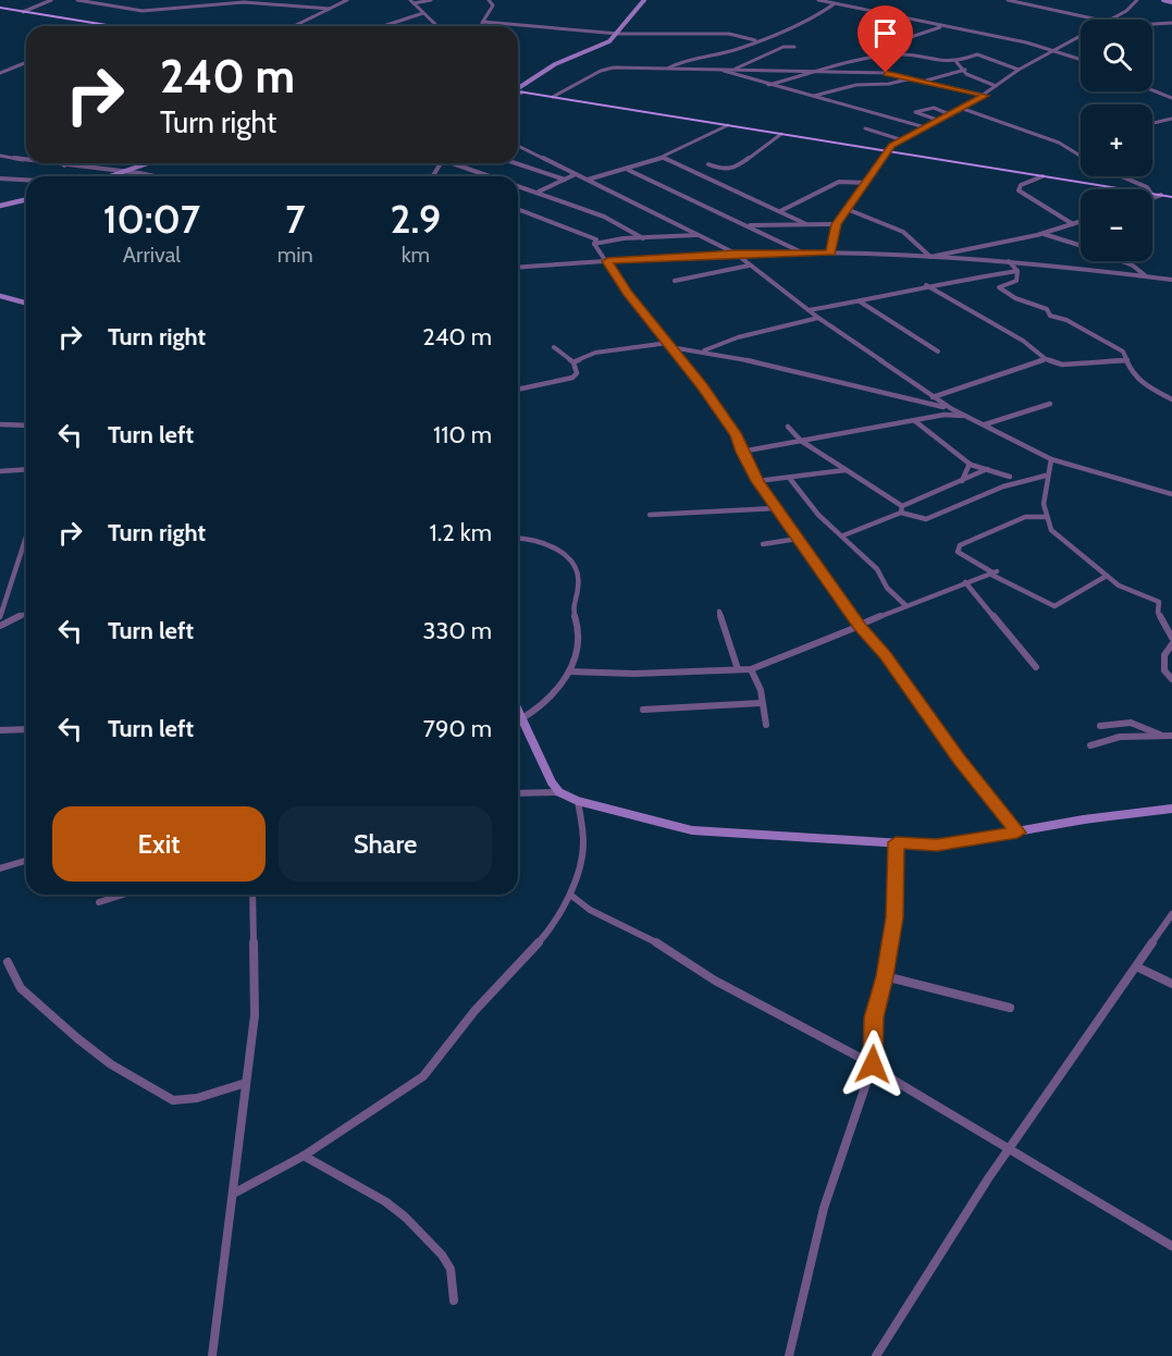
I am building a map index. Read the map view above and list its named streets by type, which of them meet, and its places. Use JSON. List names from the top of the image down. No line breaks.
{"page":{"map_buttons":["+","−"],"turn":["240 m","Turn right"],"eta":["10:07","Arrival","7","min","2.9","km"],"list":[{"name":"Turn right","value":"240 m"},{"name":"Turn left","value":"110 m"},{"name":"Turn right","value":"1.2 km"},{"name":"Turn left","value":"330 m"},{"name":"Turn left","value":"790 m"}],"buttons":["Exit","Share"]}}
